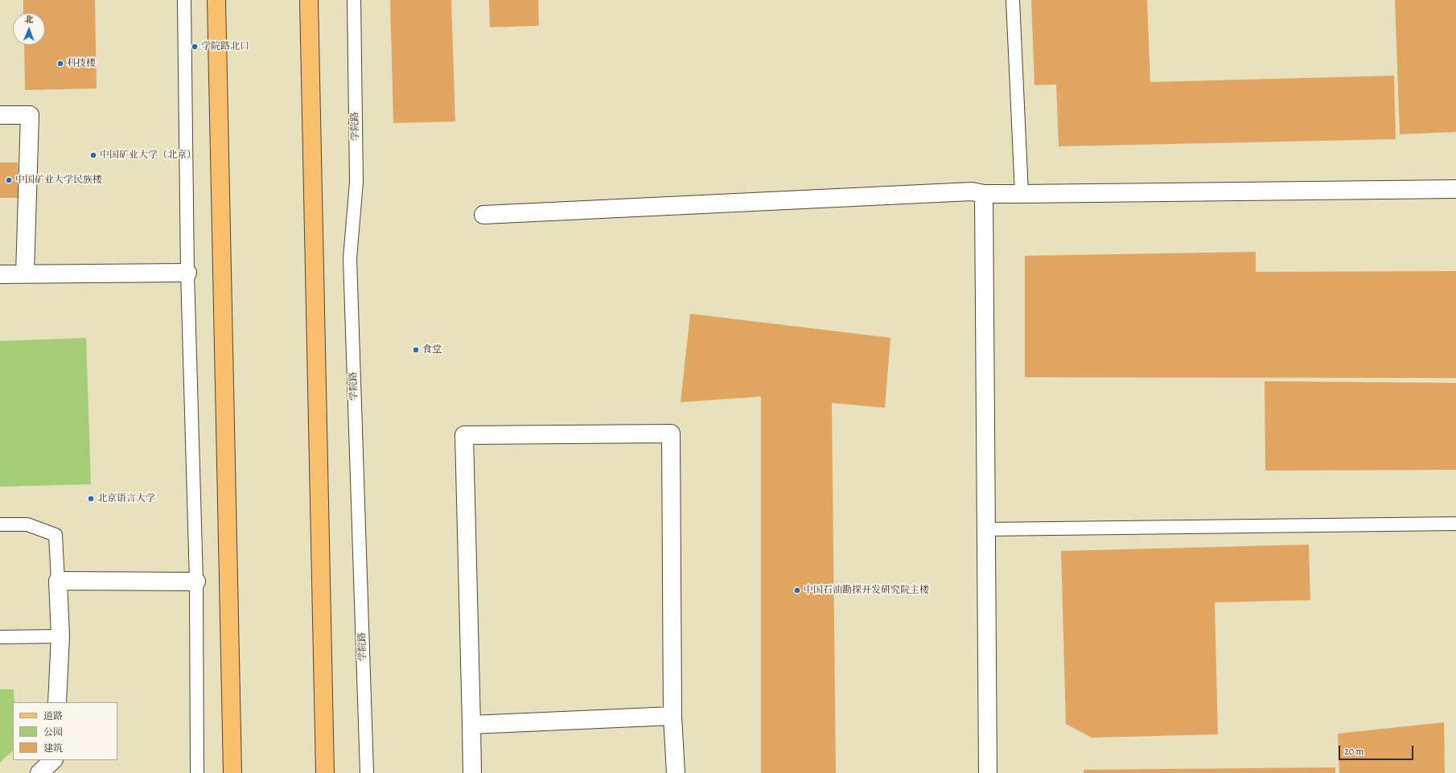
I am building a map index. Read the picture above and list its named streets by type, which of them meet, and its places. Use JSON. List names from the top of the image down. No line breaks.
{"streets":{"lane":["学院路"]},"places":["学院路北口","科技楼","中国矿业大学（北京）","中国矿业大学民族楼","食堂","北京语言大学","中国石油勘探开发研究院主楼"],"legend":["道路","公园","建筑"],"scale_bar":"20 m","north":"top"}
